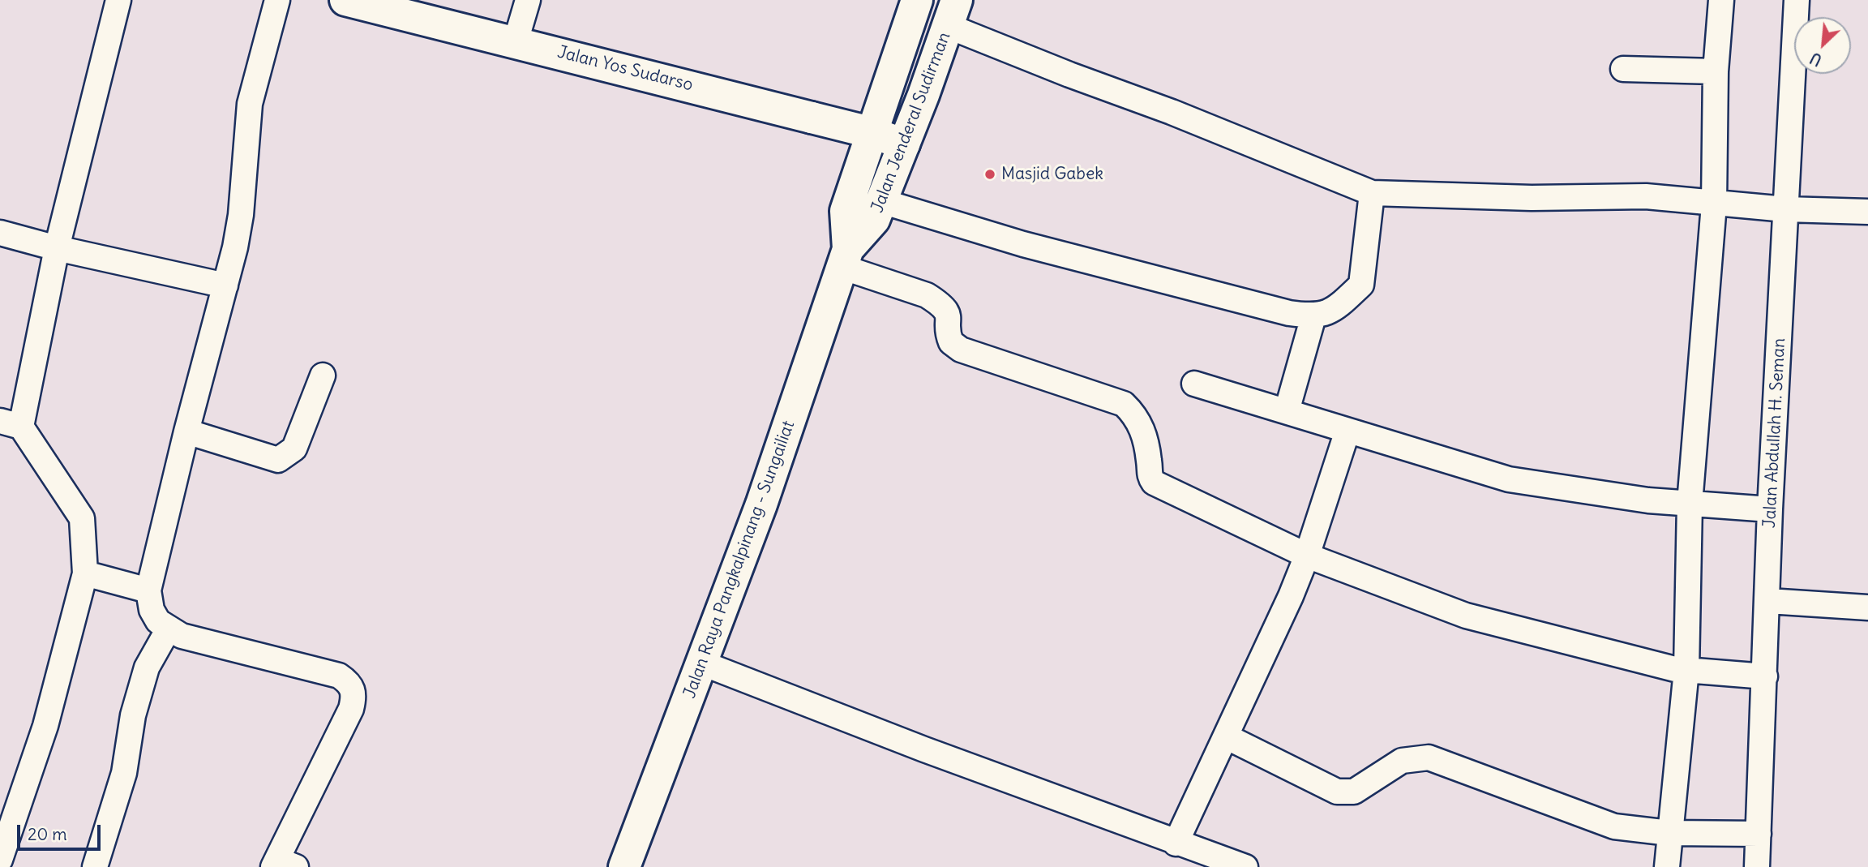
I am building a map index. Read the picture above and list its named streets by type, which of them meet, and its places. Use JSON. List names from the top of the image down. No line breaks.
{"streets":{"main road":["Jalan Yos Sudarso","Jalan Jenderal Sudirman","Jalan Raya Pangkalpinang - Sungailiat"],"street":["Jalan Abdullah H. Seman"]},"crossings":[["Jalan Yos Sudarso","Jalan Jenderal Sudirman"],["Jalan Jenderal Sudirman","Jalan Raya Pangkalpinang - Sungailiat"]],"places":["Masjid Gabek"],"scale_bar":"20 m","north":"bottom left"}
